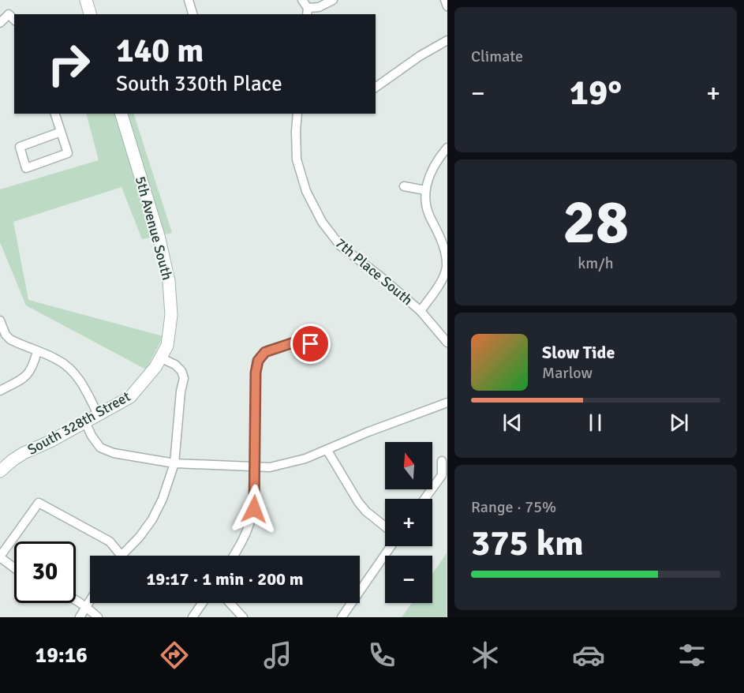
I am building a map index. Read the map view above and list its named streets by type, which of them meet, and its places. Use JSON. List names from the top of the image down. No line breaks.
{"streets":{"street":["5th Avenue South","7th Place South","South 328th Street"]},"crossings":[["5th Avenue South","South 328th Street"]],"north":"top","page":{"tile":["Climate",["28","km/h"],["Range · 75%","375 km"]],"turn":["140 m","South 330th Place"],"heat":["−","19°","+"],"song":["Slow Tide","Marlow"],"map_buttons":["+","−"],"limit":"30","trip":"19:17 · 1 min · 200 m","tabs":"19:16"}}
